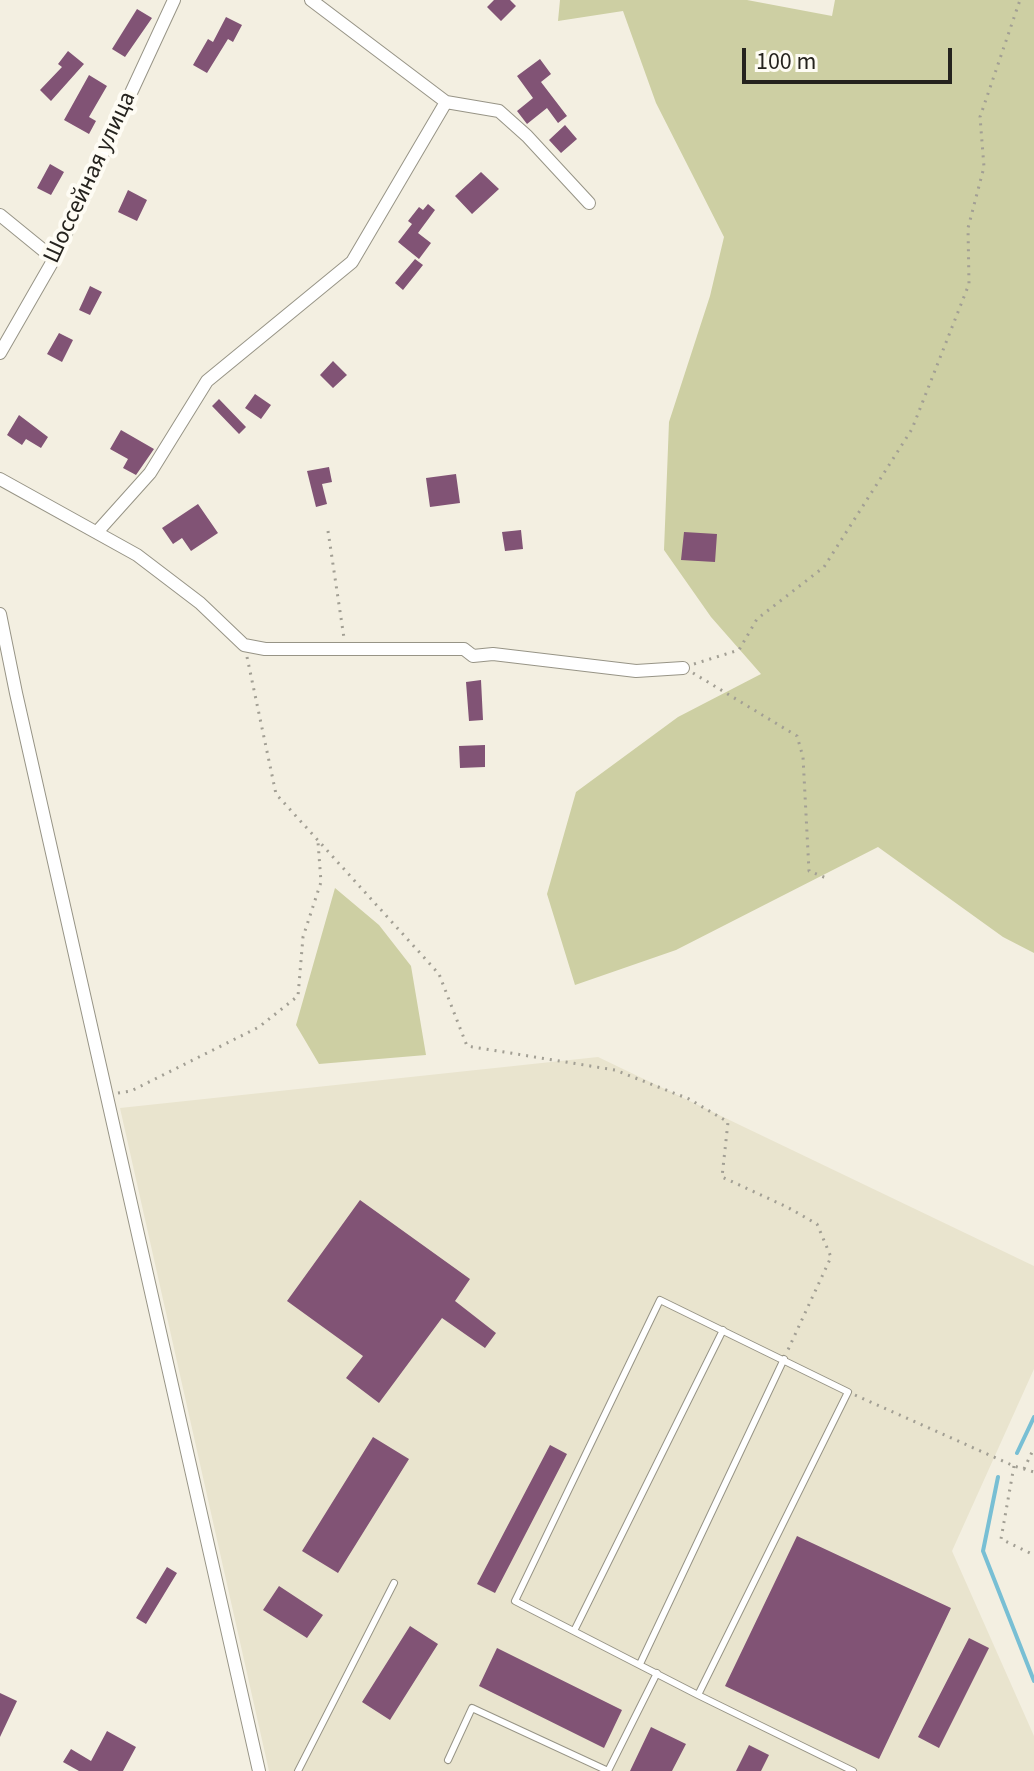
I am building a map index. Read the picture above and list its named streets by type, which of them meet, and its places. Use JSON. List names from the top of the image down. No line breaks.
{"streets":{"street":["Шоссейная улица"]},"scale_bar":"100 m"}
